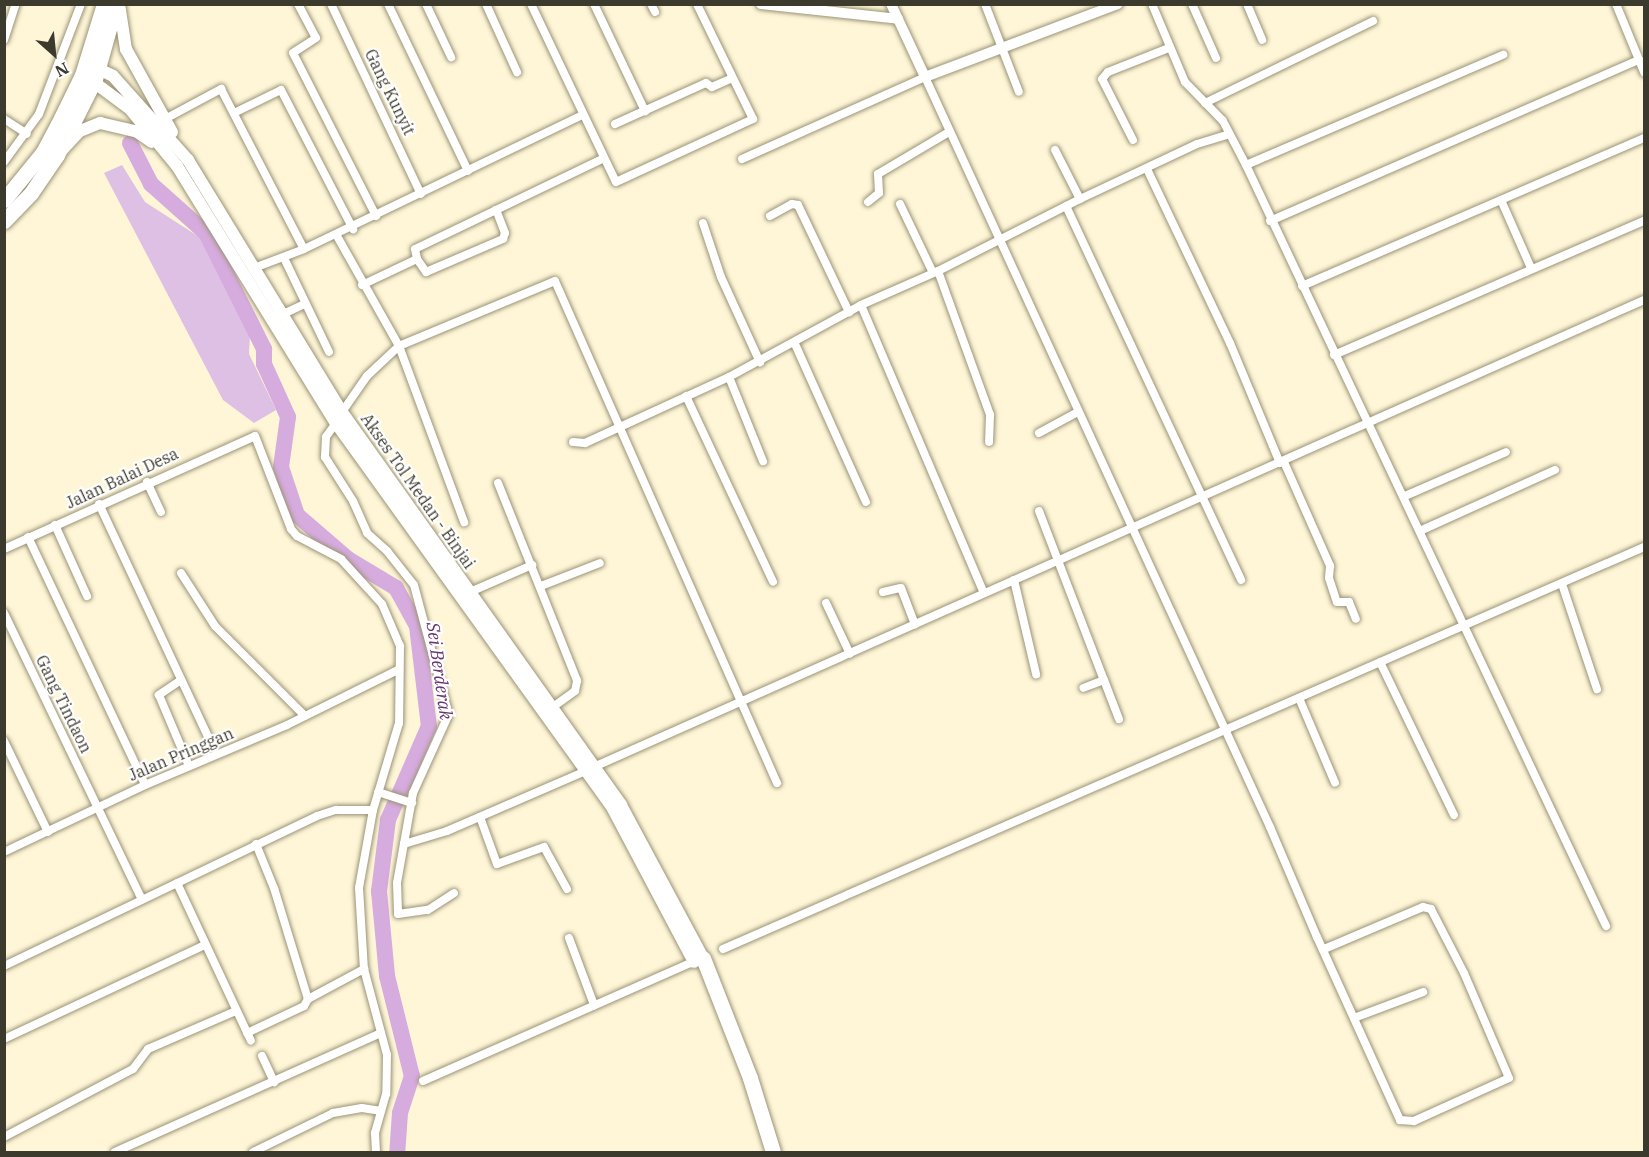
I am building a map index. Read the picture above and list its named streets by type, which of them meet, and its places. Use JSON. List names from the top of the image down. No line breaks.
{"streets":{"main road":["Akses Tol Medan - Binjai"],"street":["Gang Kunyit","Jalan Balai Desa","Gang Tindaon","Jalan Pringgan"]},"crossings":[["Jalan Balai Desa","Jalan Pringgan"],["Gang Tindaon","Jalan Pringgan"]],"water":["Sei Berderak"],"north":"bottom right"}
